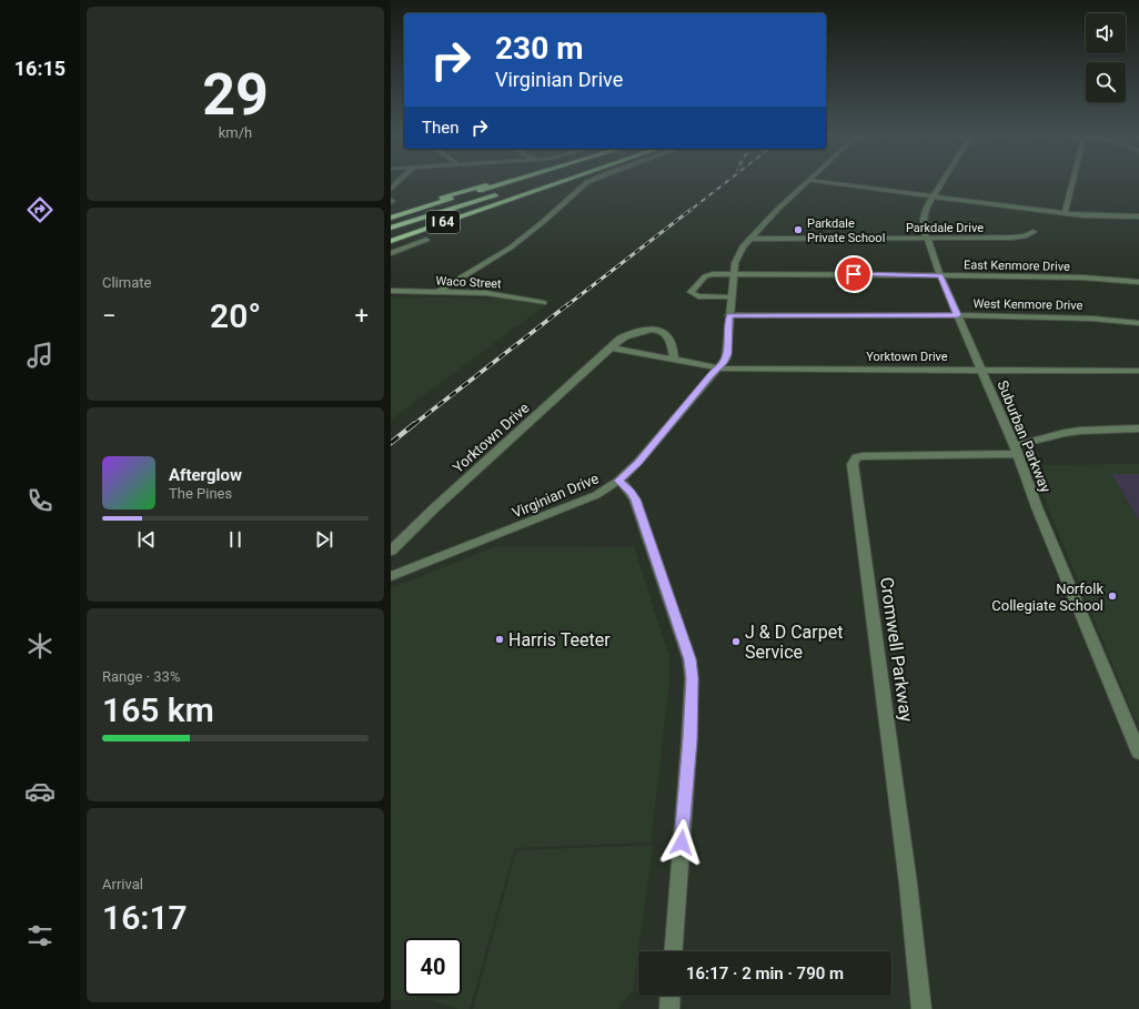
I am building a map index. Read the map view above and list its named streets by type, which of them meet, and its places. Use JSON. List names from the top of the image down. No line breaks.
{"streets":{"highway":["I 64"],"street":["Parkdale Drive","East Kenmore Drive","Waco Street","West Kenmore Drive","Yorktown Drive","Suburban Parkway","Virginian Drive","Cromwell Parkway"]},"crossings":[["Parkdale Drive","Suburban Parkway"],["Parkdale Drive","Virginian Drive"],["East Kenmore Drive","Suburban Parkway"],["East Kenmore Drive","Virginian Drive"],["West Kenmore Drive","Suburban Parkway"],["West Kenmore Drive","Virginian Drive"],["Yorktown Drive","Suburban Parkway"],["Yorktown Drive","Virginian Drive"],["Suburban Parkway","Cromwell Parkway"]],"places":["Parkdale Private School","Norfolk Collegiate School","Harris Teeter","J & D Carpet Service"],"page":{"tabs":"16:15","tile":[["29","km/h"],"Climate",["Range · 33%","165 km"],["Arrival","16:17"]],"turn":["230 m","Virginian Drive"],"then":"Then","heat":["−","20°","+"],"song":["Afterglow","The Pines"],"limit":"40","trip":"16:17 · 2 min · 790 m"}}
